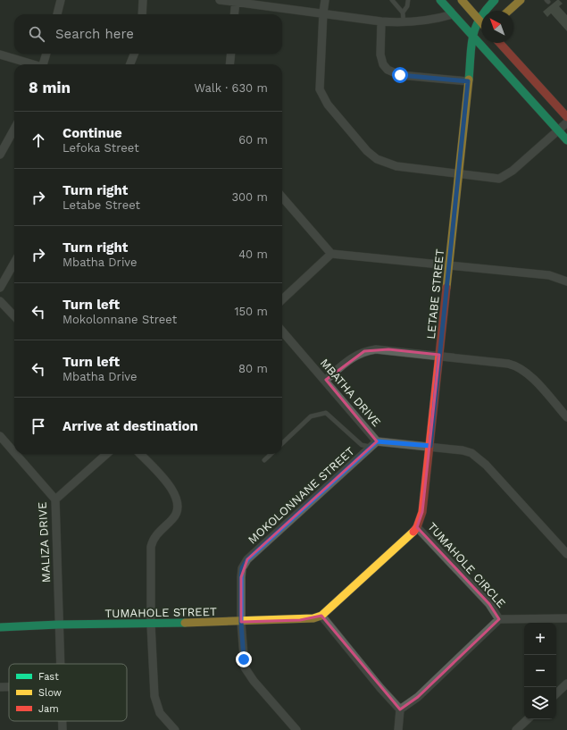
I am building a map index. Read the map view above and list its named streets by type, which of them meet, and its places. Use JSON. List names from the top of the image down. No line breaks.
{"streets":{"street":["LETABE STREET","MBATHA DRIVE","MOKOLONNANE STREET","MALIZA DRIVE","TUMAHOLE CIRCLE","TUMAHOLE STREET"]},"crossings":[["LETABE STREET","MBATHA DRIVE"],["LETABE STREET","TUMAHOLE CIRCLE"],["MBATHA DRIVE","MOKOLONNANE STREET"],["MOKOLONNANE STREET","TUMAHOLE STREET"],["MALIZA DRIVE","TUMAHOLE STREET"],["TUMAHOLE CIRCLE","TUMAHOLE STREET"]],"legend":["Fast","Slow","Jam"],"north":"top left","page":{"search":"Search here","heading":["8 min","Walk · 630 m"],"list":[["Continue","Lefoka Street","60 m"],["Turn right","Letabe Street","300 m"],["Turn right","Mbatha Drive","40 m"],["Turn left","Mokolonnane Street","150 m"],["Turn left","Mbatha Drive","80 m"],"Arrive at destination"],"map_buttons":["+","−"]}}
